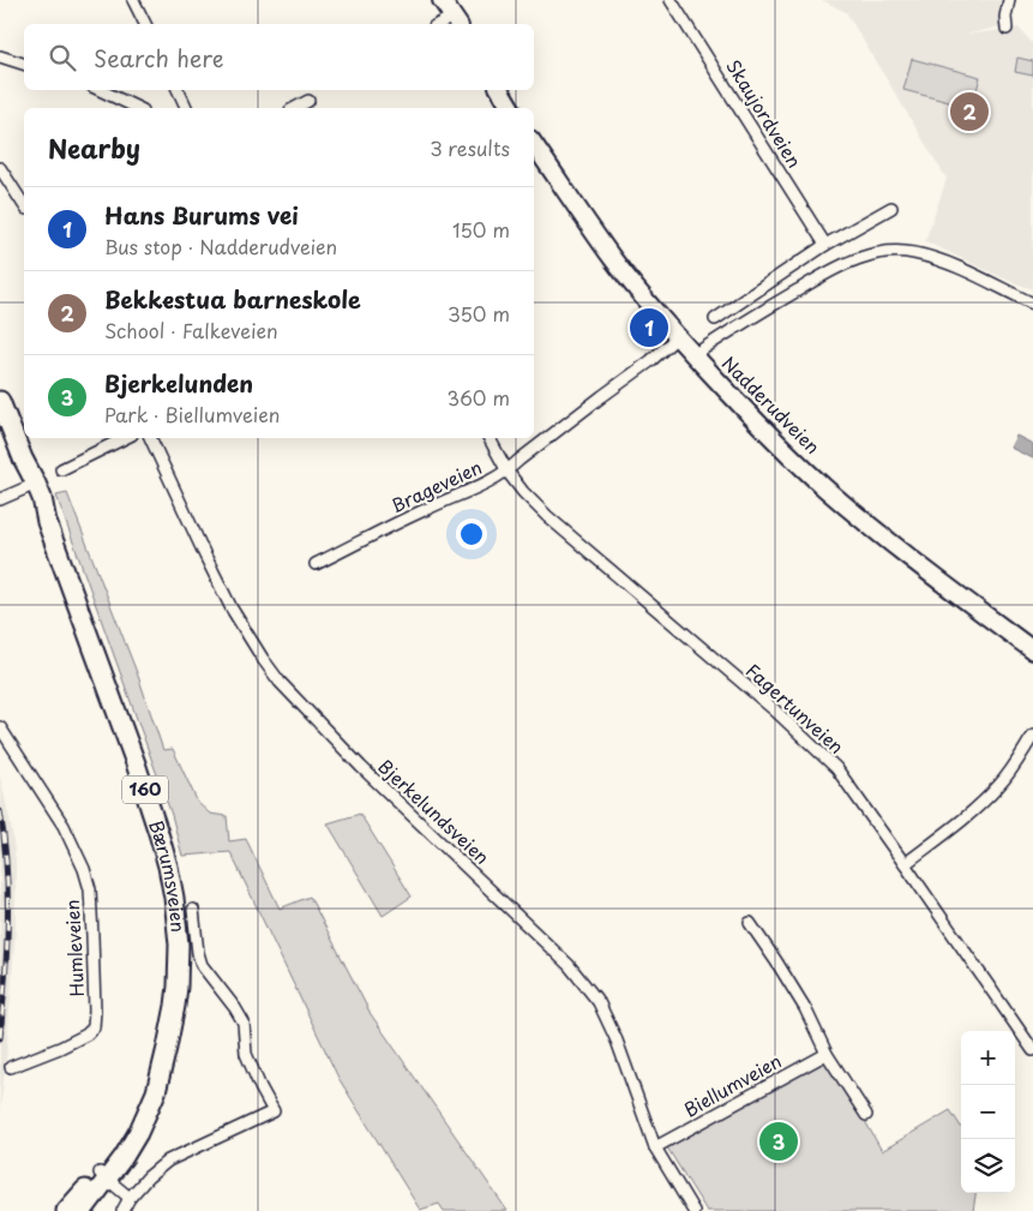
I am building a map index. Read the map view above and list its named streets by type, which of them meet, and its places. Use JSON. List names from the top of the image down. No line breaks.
{"streets":{"main road":["Nadderudveien","160","Bærumsveien"],"street":["Skaujordveien","Brageveien","Fagertunveien","Bjerkelundsveien","Humleveien","Biellumveien"]},"crossings":[["Nadderudveien","Brageveien"],["Brageveien","Fagertunveien"],["Bjerkelundsveien","Biellumveien"]],"page":{"search":"Search here","pins":["2","1","3"],"heading":["Nearby","3 results"],"list":[{"mark":"1","name":"Hans Burums vei","note":"Bus stop · Nadderudveien","value":"150 m"},{"mark":"2","name":"Bekkestua barneskole","note":"School · Falkeveien","value":"350 m"},{"mark":"3","name":"Bjerkelunden","note":"Park · Biellumveien","value":"360 m"}],"map_buttons":["+","−"]}}
